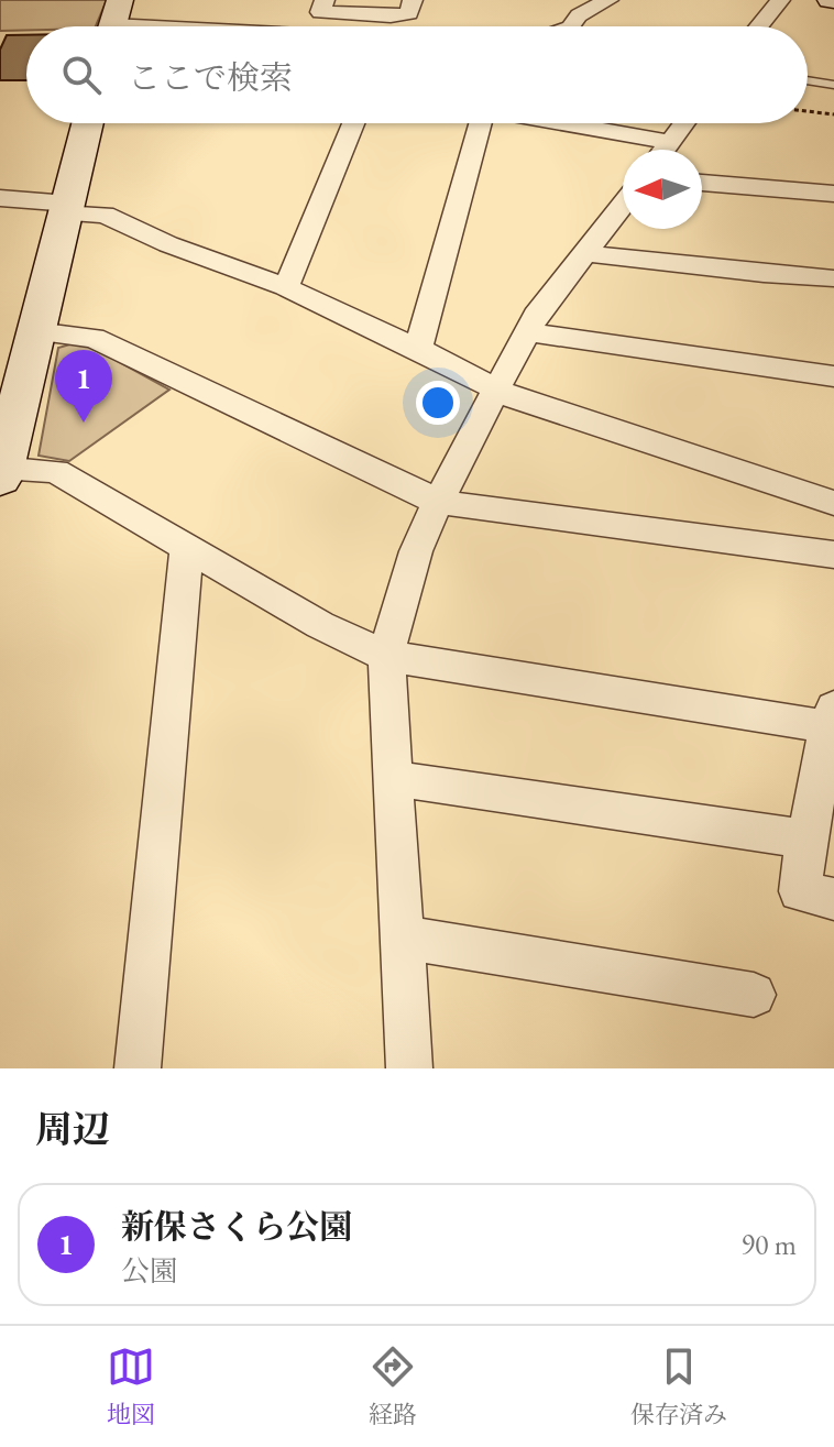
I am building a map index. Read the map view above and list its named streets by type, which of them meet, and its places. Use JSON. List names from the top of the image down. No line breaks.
{"north":"left","page":{"search":"ここで検索","pins":"1","heading":"周辺","list":[{"mark":"1","name":"新保さくら公園","note":"公園","value":"90 m"}],"nav":["地図","経路","保存済み"]}}
